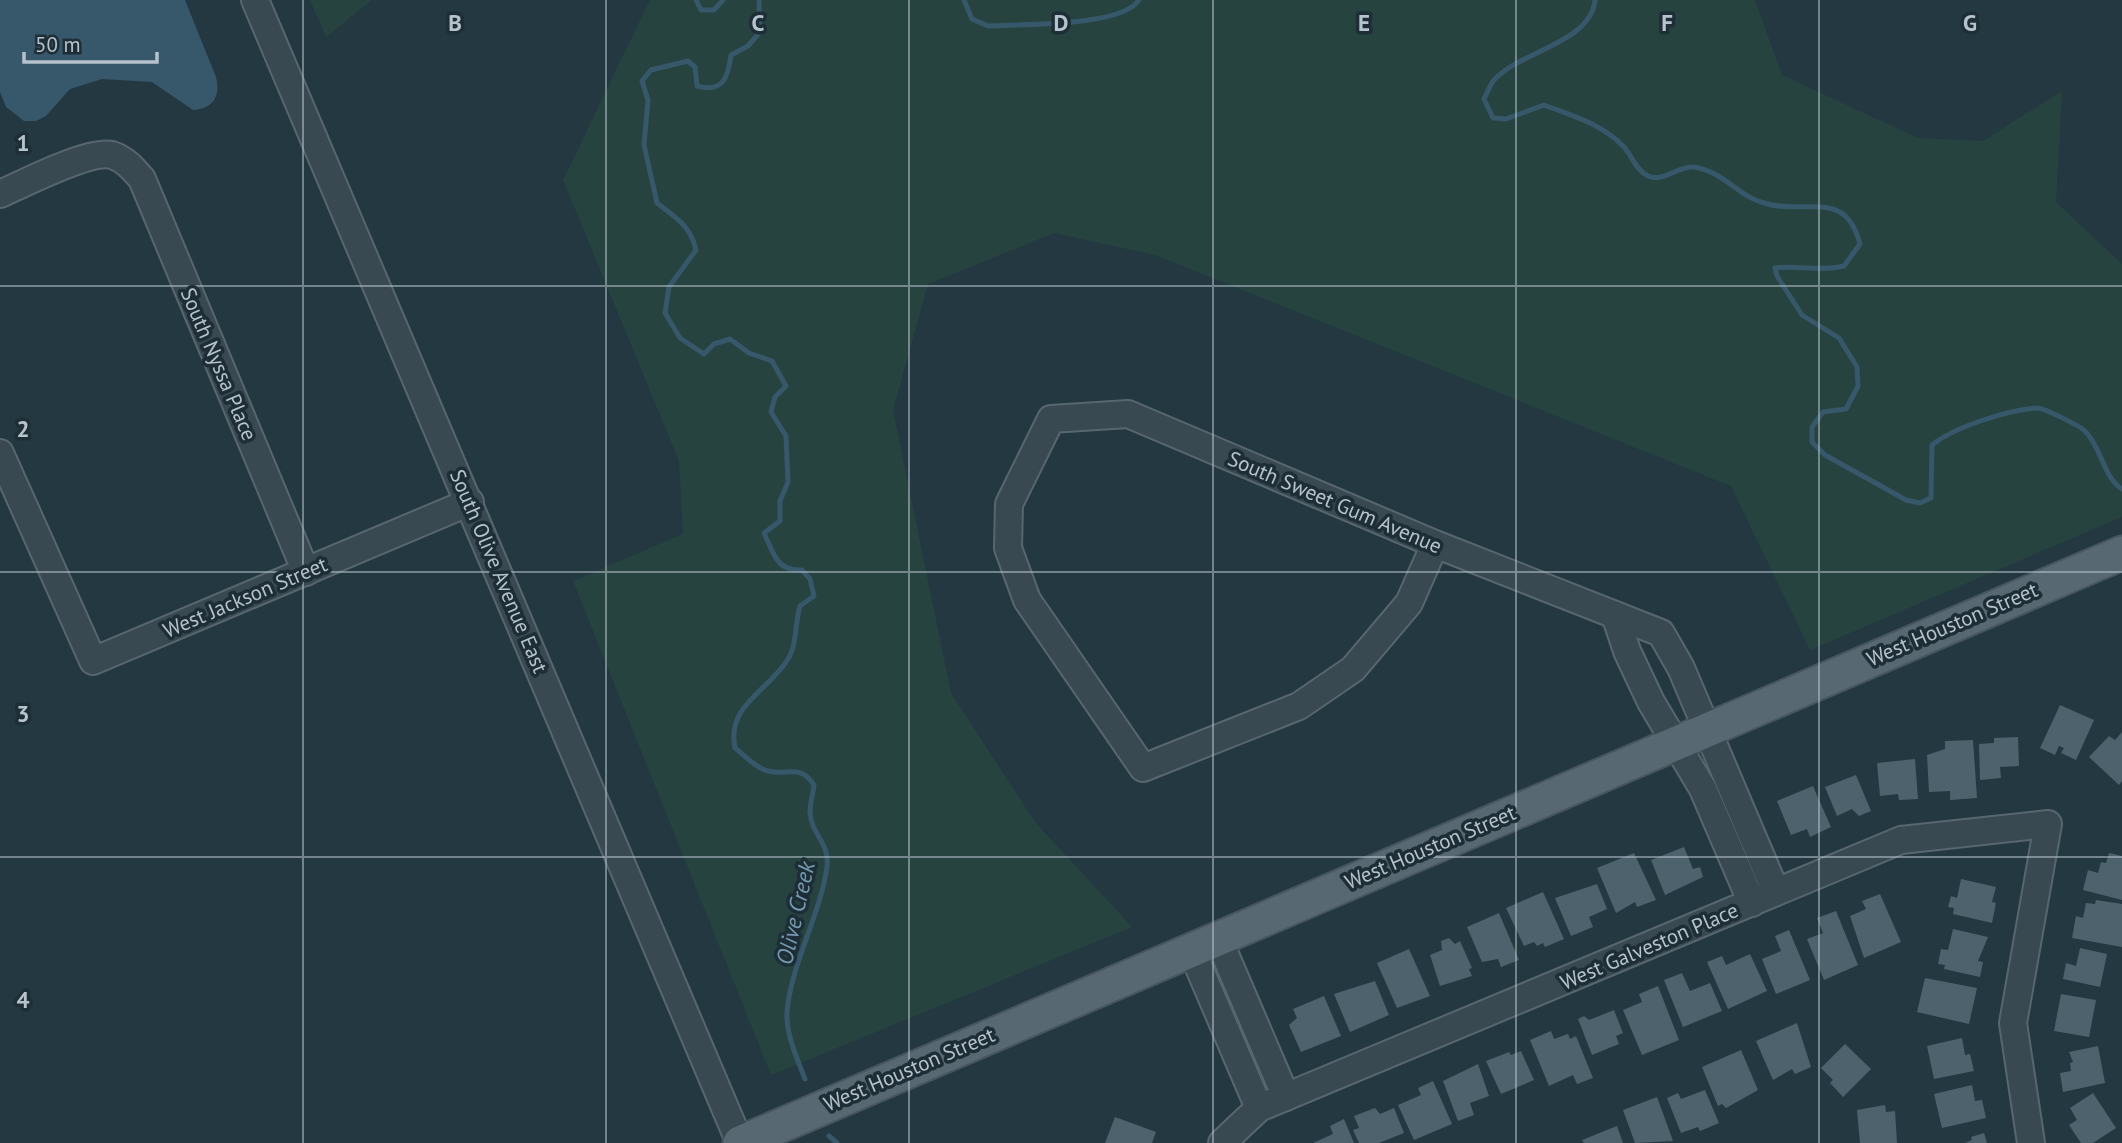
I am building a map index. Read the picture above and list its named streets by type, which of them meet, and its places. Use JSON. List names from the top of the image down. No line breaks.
{"streets":{"main road":["West Houston Street"],"street":["South Nyssa Place","South Sweet Gum Avenue","South Olive Avenue East","West Jackson Street","West Galveston Place"]},"crossings":[["South Nyssa Place","West Jackson Street"],["South Sweet Gum Avenue","West Houston Street"],["South Sweet Gum Avenue","West Galveston Place"],["South Olive Avenue East","West Jackson Street"],["South Olive Avenue East","West Houston Street"]],"water":["Olive Creek"],"scale_bar":"50 m","grid":{"columns":["B","C","D","E","F","G"],"rows":["1","2","3","4"]}}
